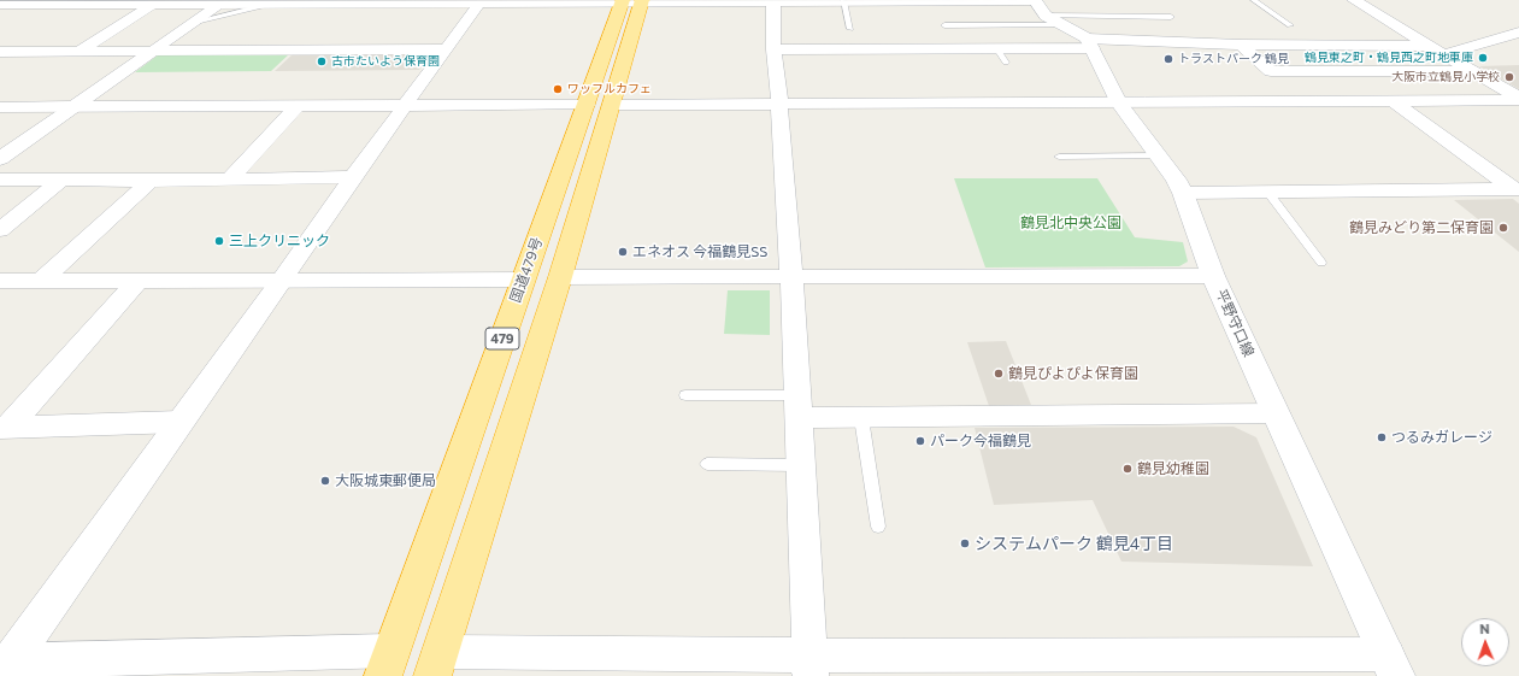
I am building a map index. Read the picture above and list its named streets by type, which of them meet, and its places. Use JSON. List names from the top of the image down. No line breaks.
{"streets":{"highway":["国道479号","479"],"main road":["平野守口線"]},"crossings":[["国道479号","479"]],"parks":["鶴見北中央公園"],"places":["鶴見東之町・鶴見西之町地車庫","トラストパーク 鶴見","古市たいよう保育園","大阪市立鶴見小学校","ワッフルカフェ","鶴見みどり第二保育園","三上クリニック","エネオス 今福鶴見SS","鶴見ぴよぴよ保育園","つるみガレージ","パーク今福鶴見","鶴見幼稚園","大阪城東郵便局","システムパーク 鶴見4丁目"],"north":"top"}
